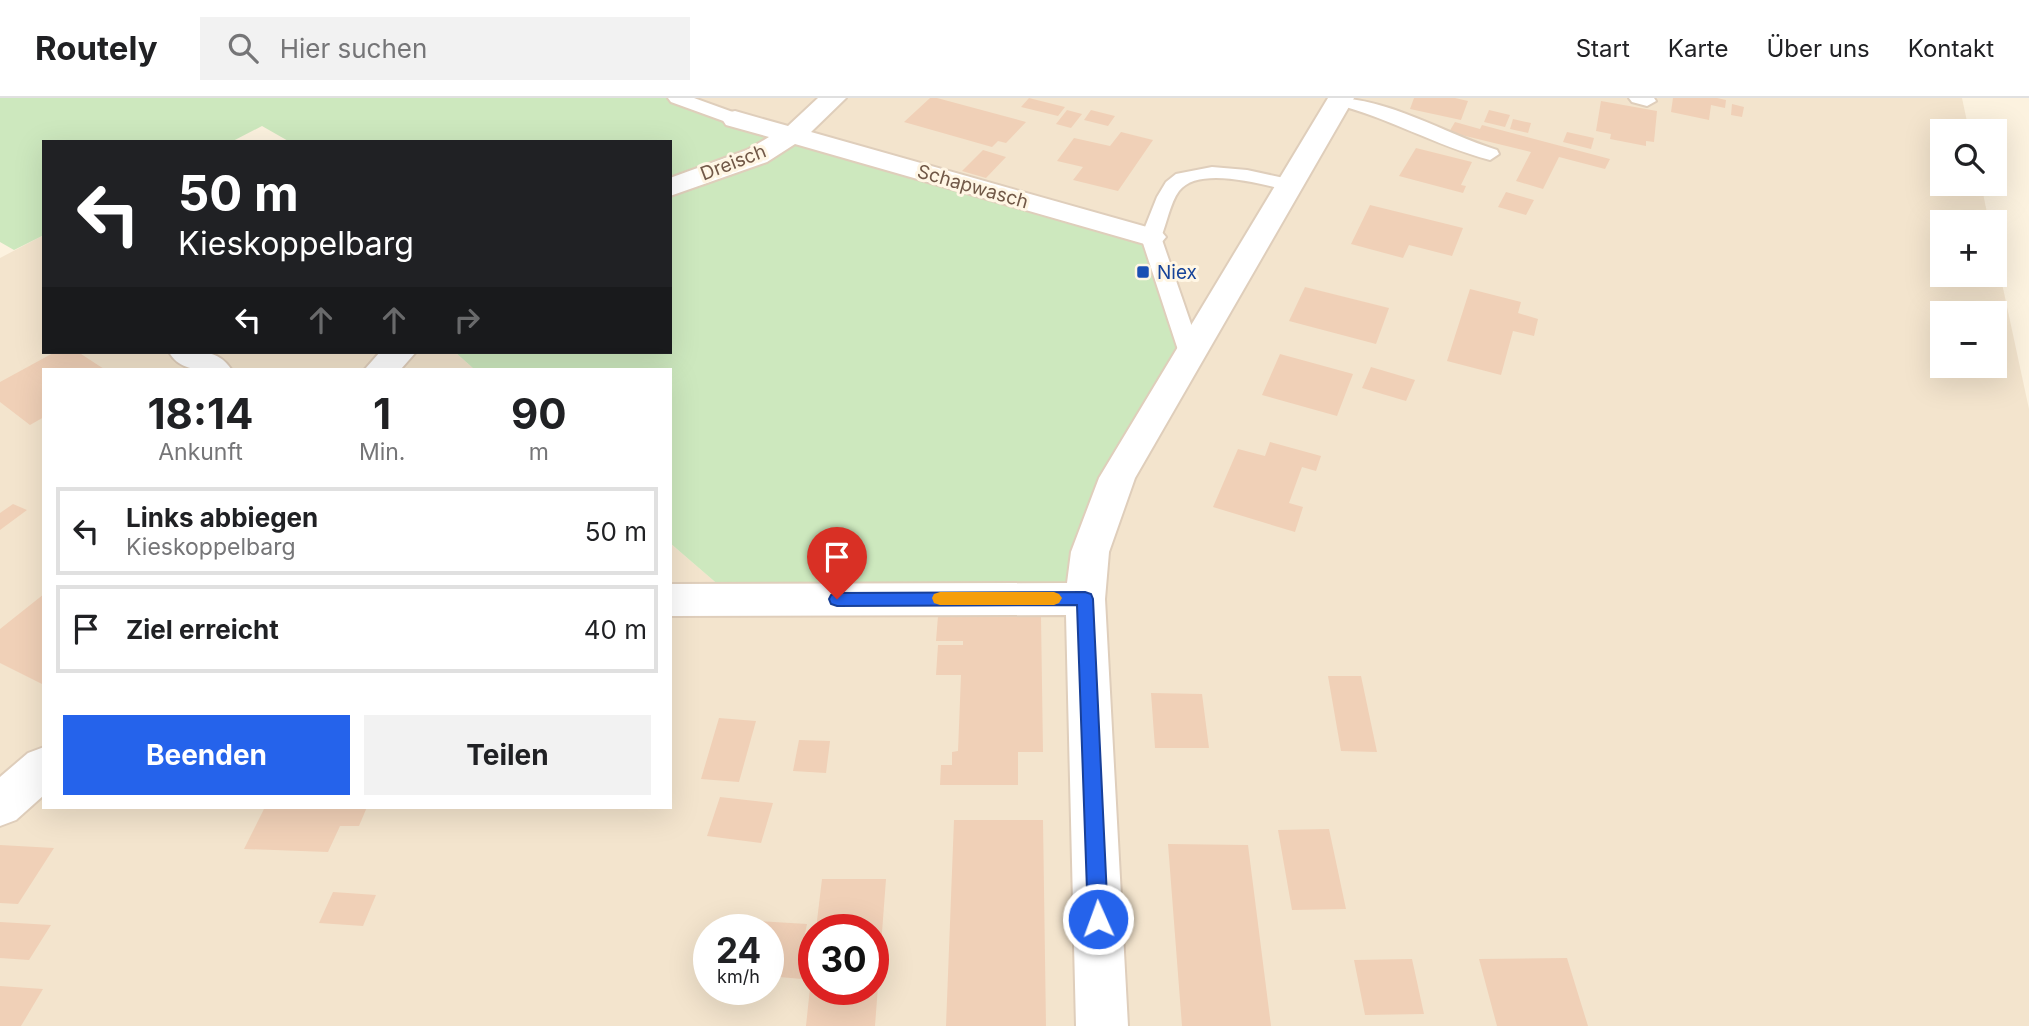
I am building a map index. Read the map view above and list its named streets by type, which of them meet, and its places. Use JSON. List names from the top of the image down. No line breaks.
{"streets":{"street":["Dreisch","Schapwasch"]},"crossings":[["Dreisch","Schapwasch"]],"places":{"transit":["Niex"]},"page":{"header":"Routely","search":"Hier suchen","nav":["Start","Karte","Über uns","Kontakt"],"map_buttons":["+","−"],"turn":["50 m","Kieskoppelbarg"],"eta":["18:14","Ankunft","1","Min.","90","m"],"list":[{"name":"Links abbiegen","note":"Kieskoppelbarg","value":"50 m"},{"name":"Ziel erreicht","value":"40 m"}],"buttons":["Beenden","Teilen"],"speed":"24 km/h","limit":"30"}}
